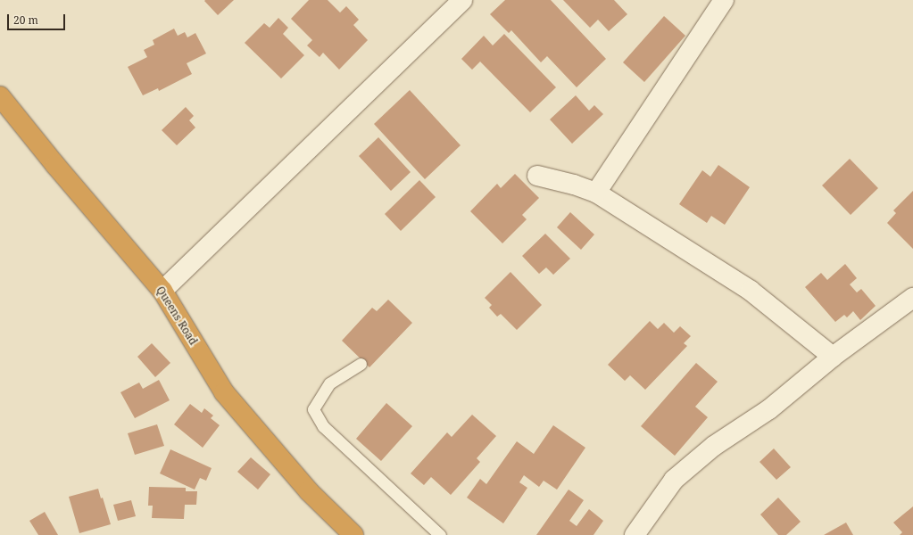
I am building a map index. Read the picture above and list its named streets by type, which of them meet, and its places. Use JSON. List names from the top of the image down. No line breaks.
{"streets":{"highway":["Queens Road"]},"scale_bar":"20 m"}
